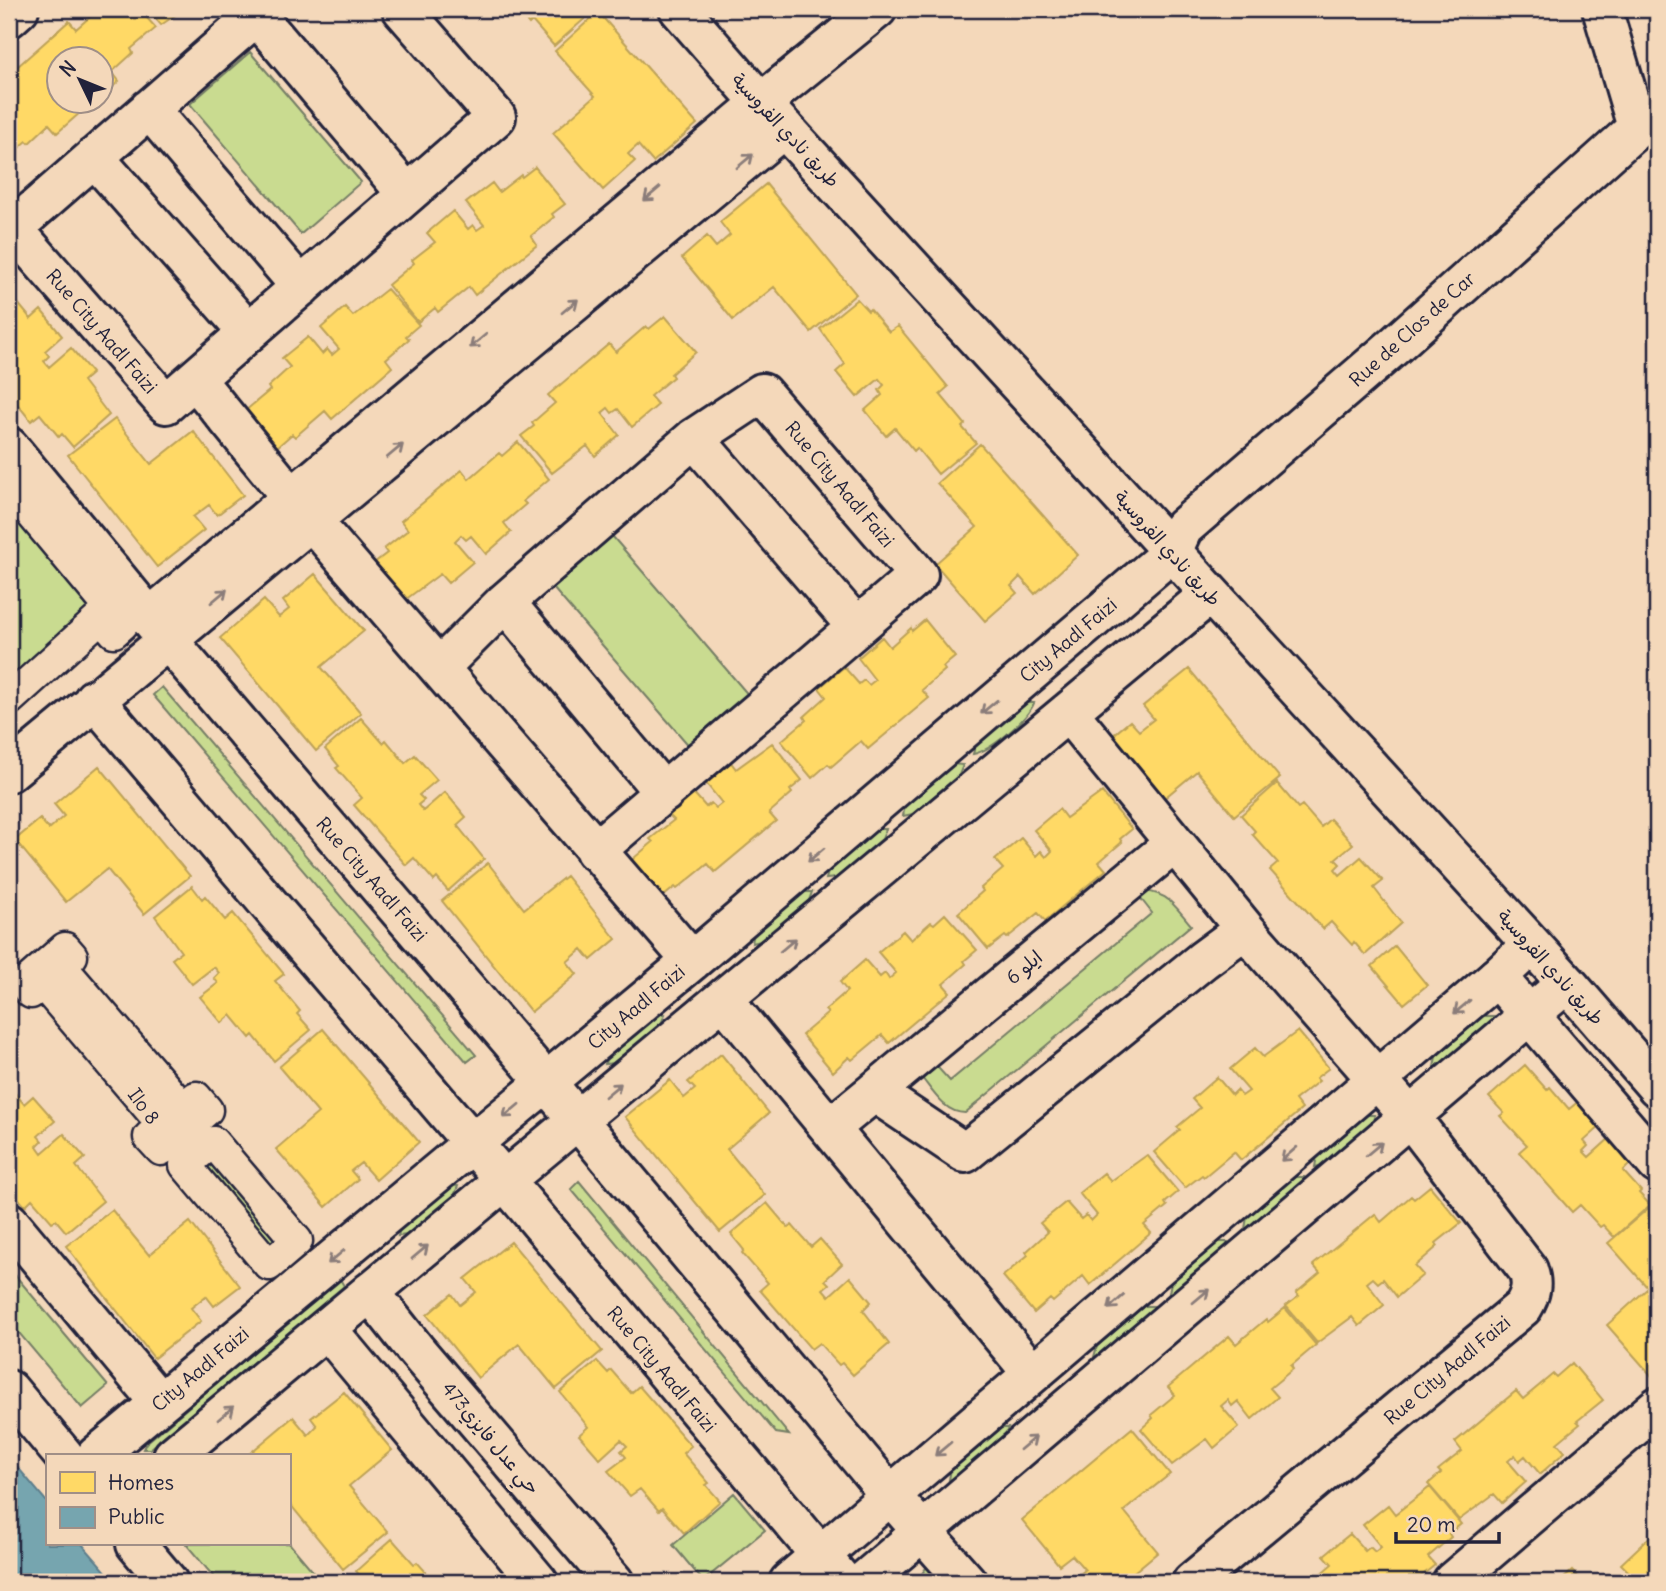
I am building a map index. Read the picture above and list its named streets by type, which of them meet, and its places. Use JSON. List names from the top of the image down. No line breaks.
{"streets":{"street":["طريق نادي الفروسية","Rue de Clos de Car","Rue City Aadl Faizi","City Aadl Faizi","ايلو 6","Ilo 8","473حي عدل فايزي"]},"crossings":[["طريق نادي الفروسية","Rue de Clos de Car"],["طريق نادي الفروسية","City Aadl Faizi"],["Rue de Clos de Car","City Aadl Faizi"],["Rue City Aadl Faizi","City Aadl Faizi"],["Rue City Aadl Faizi","ايلو 6"]],"legend":["Homes","Public"],"scale_bar":"20 m","north":"top left"}
